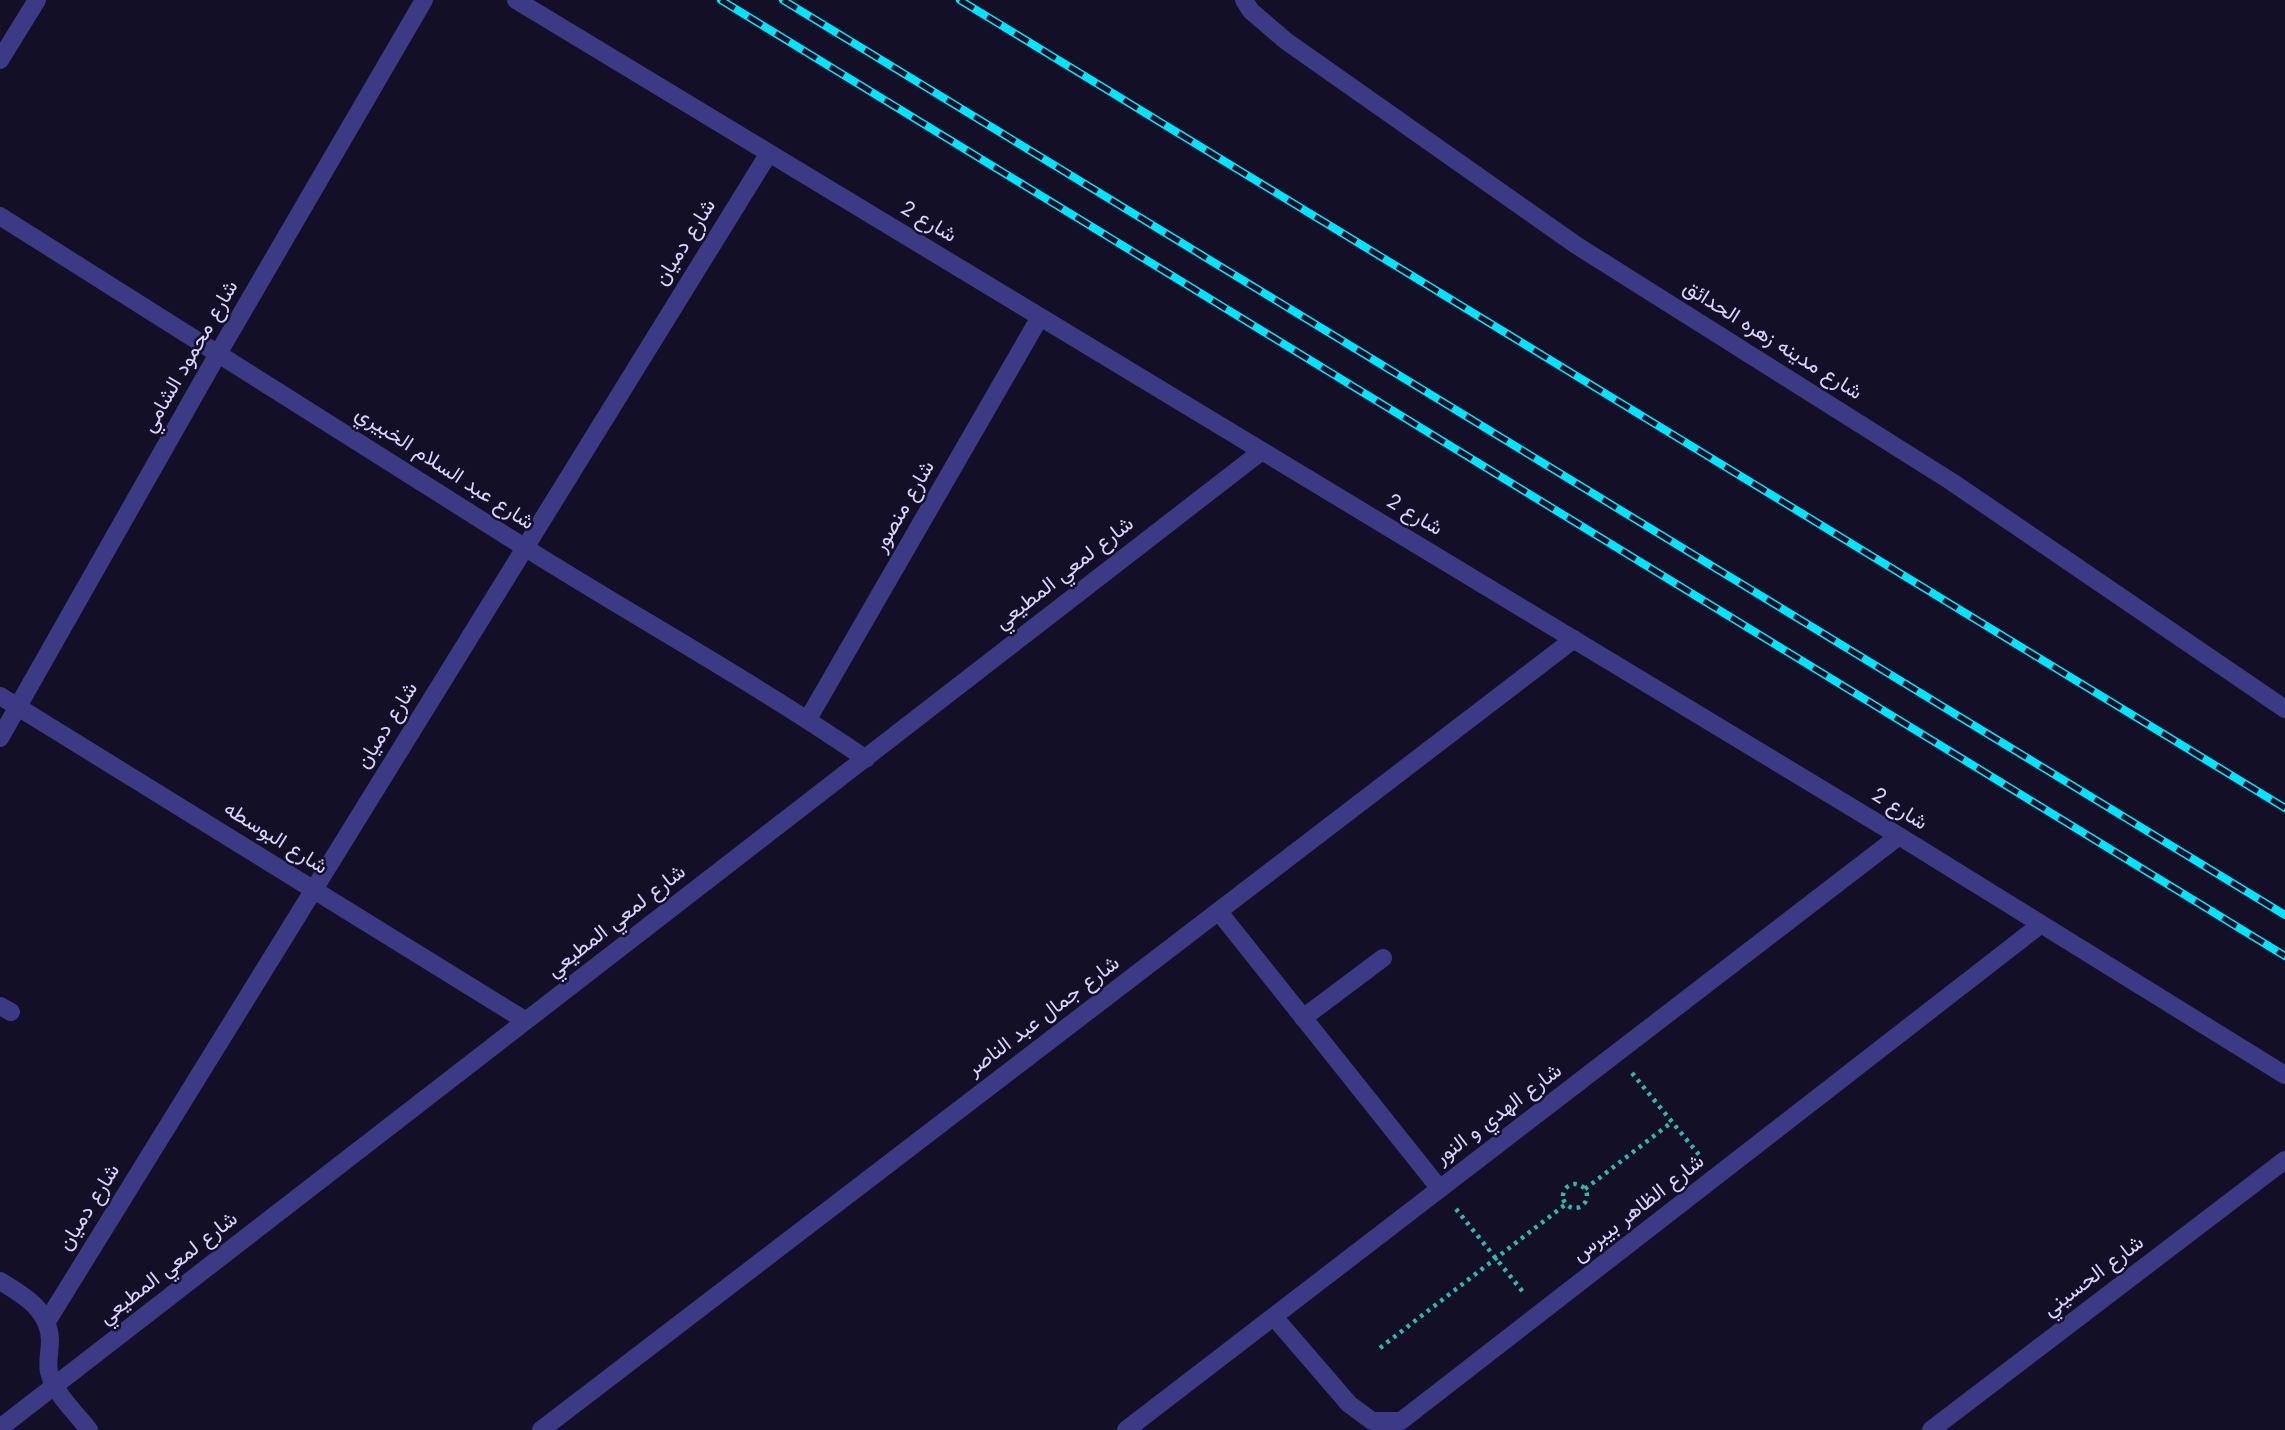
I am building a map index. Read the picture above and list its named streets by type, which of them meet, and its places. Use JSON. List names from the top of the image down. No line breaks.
{"streets":{"street":["شارع 2","شارع دميان","شارع مدينه زهره الحدائق","شارع محمود الشامي","شارع عبد السلام الخبيري","شارع منصور","شارع لمعي المطيعي","شارع البوسطه","شارع جمال عبد الناصر","شارع الهدي و النور","شارع الظاهر بيبرس","شارع الحسيني"]},"crossings":[["شارع 2","شارع دميان"],["شارع 2","شارع منصور"],["شارع 2","شارع لمعي المطيعي"],["شارع 2","شارع جمال عبد الناصر"],["شارع 2","شارع الهدي و النور"],["شارع 2","شارع الظاهر بيبرس"],["شارع دميان","شارع عبد السلام الخبيري"],["شارع دميان","شارع البوسطه"],["شارع محمود الشامي","شارع عبد السلام الخبيري"],["شارع محمود الشامي","شارع البوسطه"],["شارع عبد السلام الخبيري","شارع منصور"],["شارع عبد السلام الخبيري","شارع لمعي المطيعي"],["شارع لمعي المطيعي","شارع البوسطه"],["شارع الهدي و النور","شارع الظاهر بيبرس"]]}
